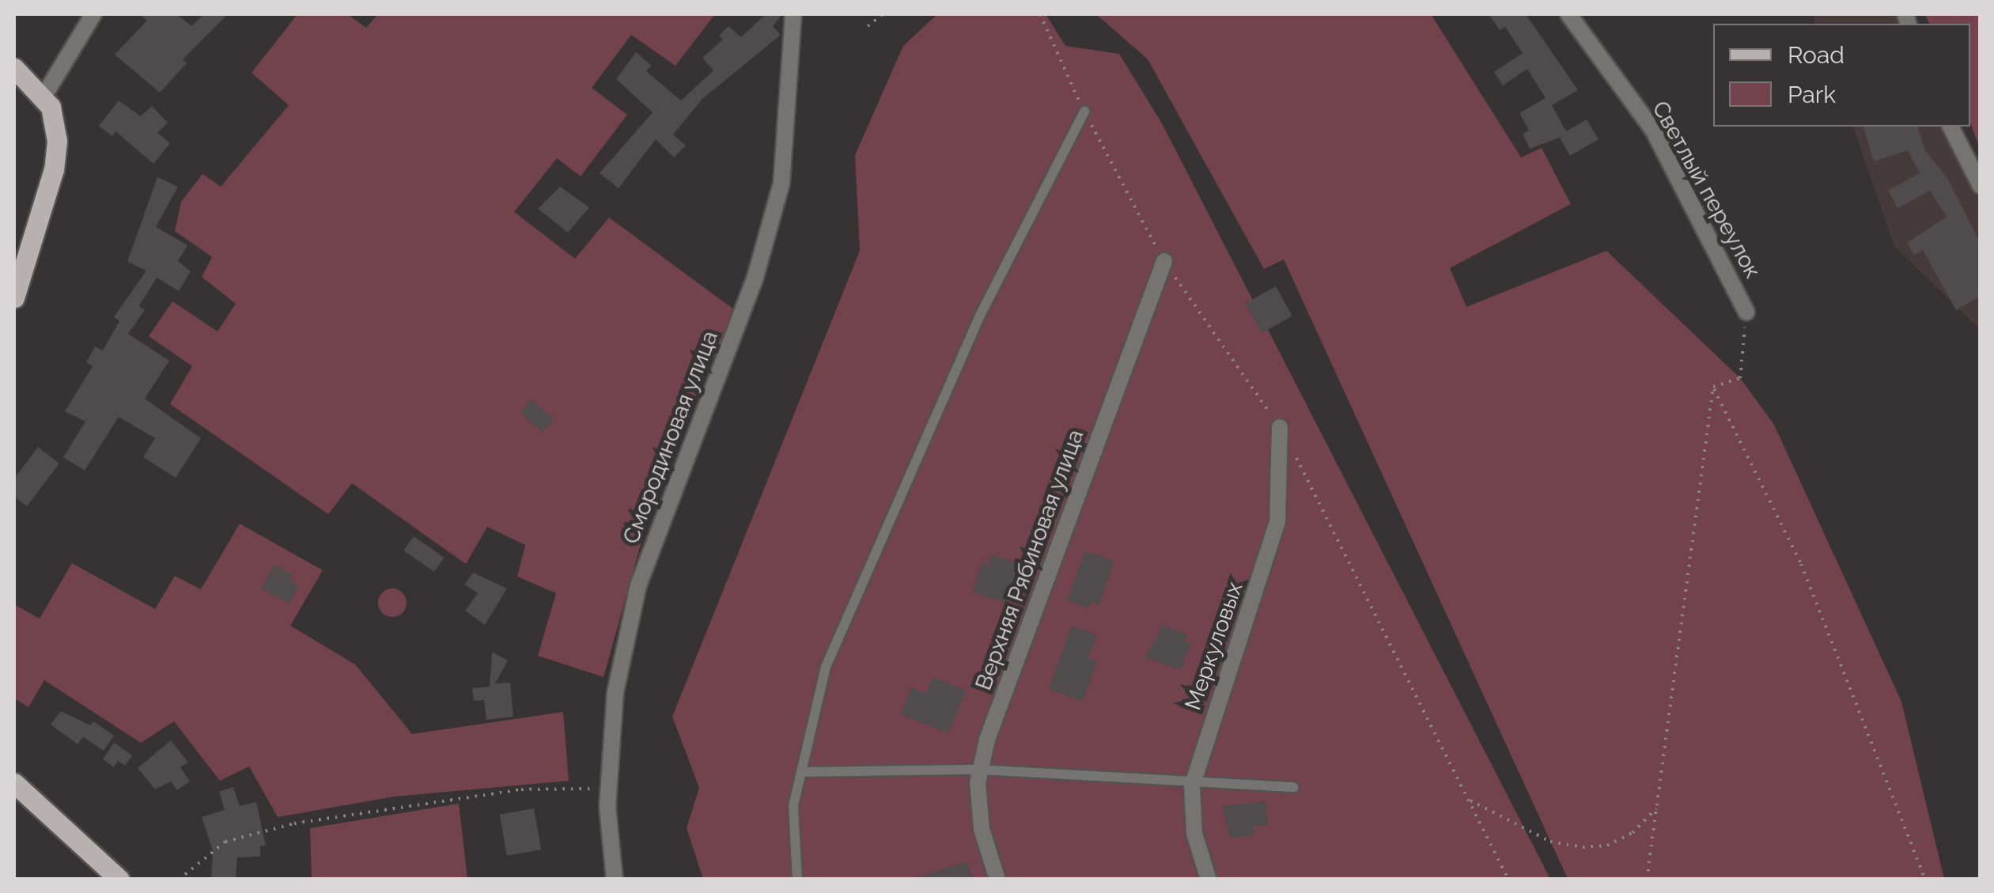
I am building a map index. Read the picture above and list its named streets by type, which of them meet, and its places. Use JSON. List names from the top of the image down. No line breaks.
{"streets":{"street":["Светлый переулок","Смородиновая улица","Верхняя Рябиновая улица","Меркуловых"]},"legend":["Road","Park"]}
